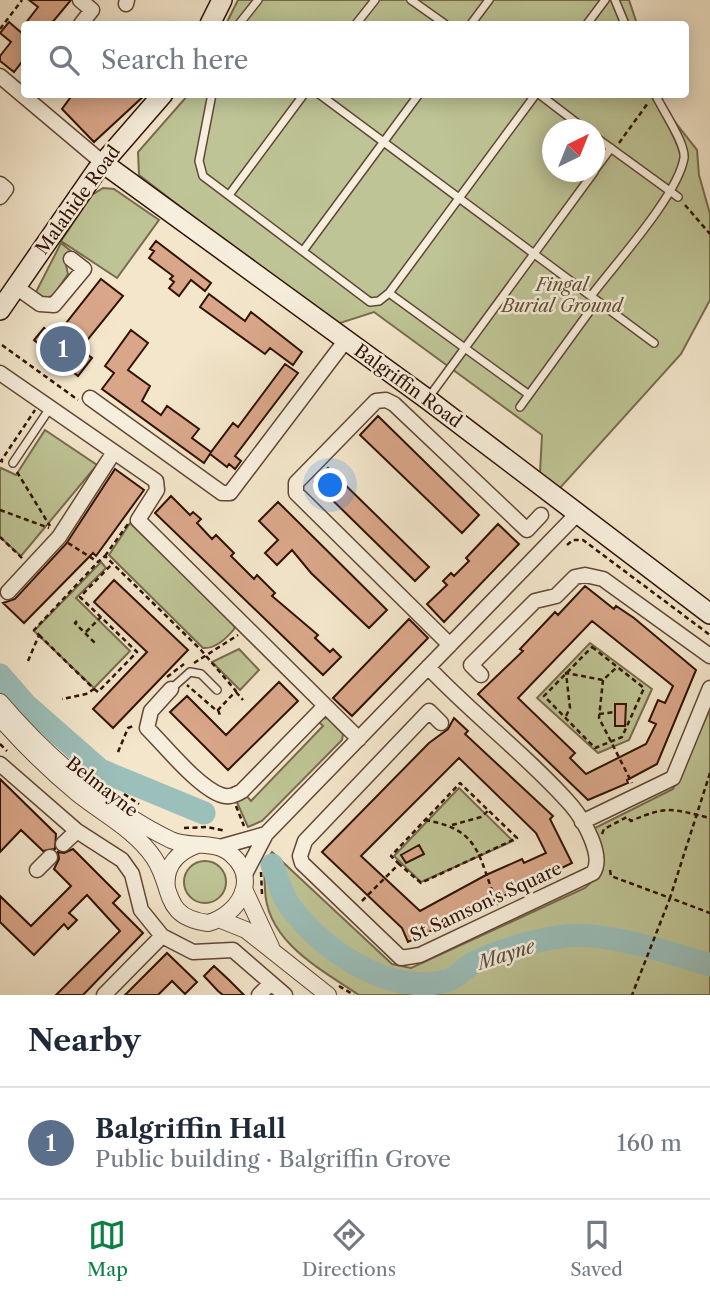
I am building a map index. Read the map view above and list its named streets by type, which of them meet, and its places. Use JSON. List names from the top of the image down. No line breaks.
{"streets":{"main road":["Malahide Road","Balgriffin Road"],"street":["Belmayne","St Samson's Square"]},"crossings":[["Malahide Road","Balgriffin Road"]],"water":["Mayne"],"parks":["Fingal Burial Ground"],"north":"top right","page":{"search":"Search here","pins":"1","heading":"Nearby","list":[{"mark":"1","name":"Balgriffin Hall","note":"Public building · Balgriffin Grove","value":"160 m"}],"nav":["Map","Directions","Saved"]}}
